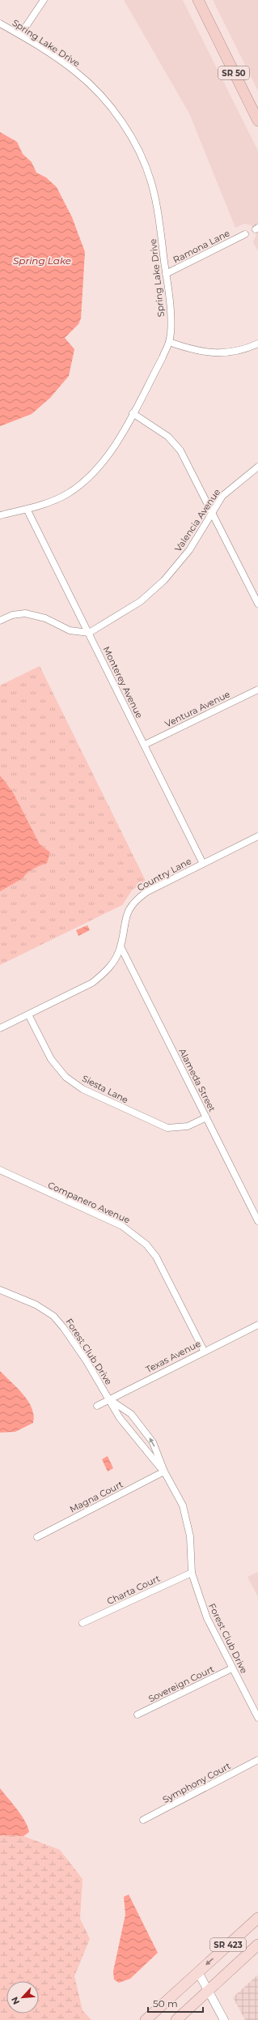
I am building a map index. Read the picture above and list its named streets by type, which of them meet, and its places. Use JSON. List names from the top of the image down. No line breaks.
{"streets":{"highway":["SR 50"],"main road":["SR 423"],"street":["Spring Lake Drive","Ramona Lane","Valencia Avenue","Monterey Avenue","Ventura Avenue","Country Lane","Alameda Street","Siesta Lane","Companero Avenue","Forest Club Drive","Texas Avenue","Magna Court","Charta Court","Sovereign Court","Symphony Court"]},"crossings":[["Spring Lake Drive","Ramona Lane"],["Spring Lake Drive","Monterey Avenue"],["Valencia Avenue","Monterey Avenue"],["Monterey Avenue","Ventura Avenue"],["Monterey Avenue","Country Lane"],["Country Lane","Alameda Street"],["Country Lane","Siesta Lane"],["Alameda Street","Siesta Lane"],["Companero Avenue","Texas Avenue"],["Forest Club Drive","Texas Avenue"],["Forest Club Drive","Magna Court"],["Forest Club Drive","Charta Court"],["Forest Club Drive","Sovereign Court"]],"water":["Spring Lake"],"scale_bar":"50 m","north":"bottom left"}
